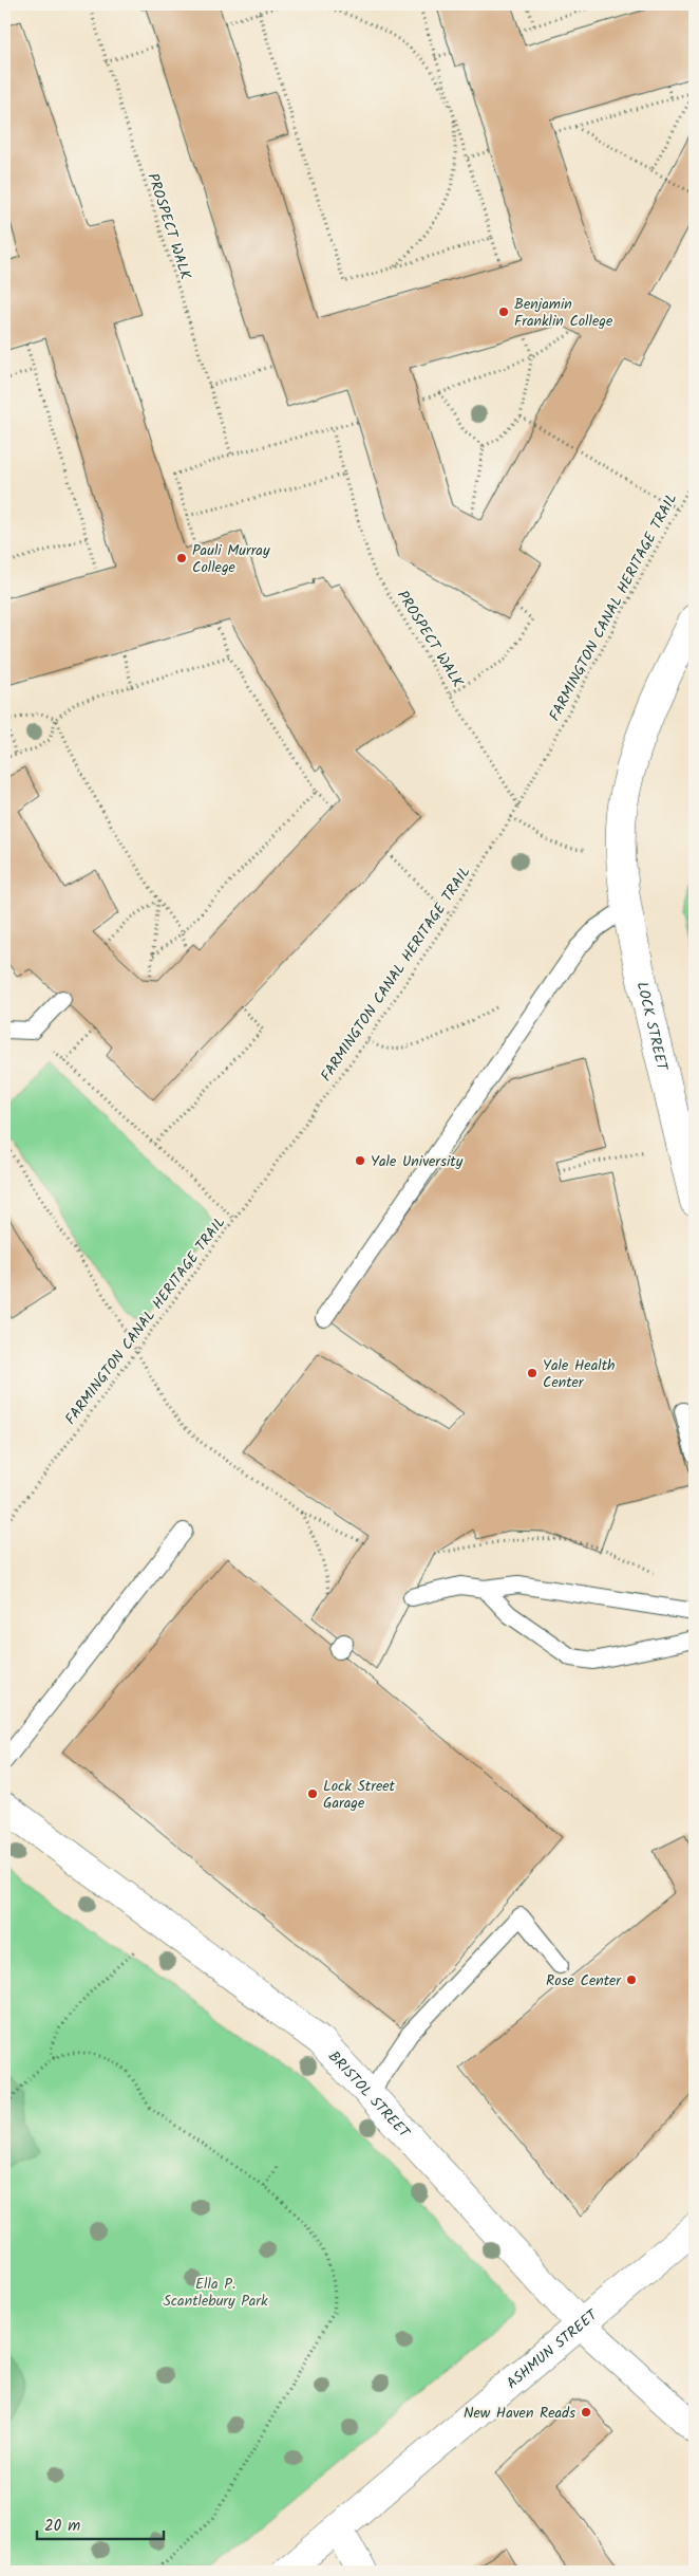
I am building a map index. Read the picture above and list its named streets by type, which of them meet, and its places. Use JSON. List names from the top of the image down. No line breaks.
{"streets":{"street":["LOCK STREET","BRISTOL STREET","ASHMUN STREET"],"path":["PROSPECT WALK","FARMINGTON CANAL HERITAGE TRAIL"]},"crossings":[["PROSPECT WALK","FARMINGTON CANAL HERITAGE TRAIL"],["BRISTOL STREET","ASHMUN STREET"]],"parks":["Ella P. Scantlebury Park"],"places":["Benjamin Franklin College","Pauli Murray College","Yale University","Yale Health Center","Lock Street Garage","Rose Center","New Haven Reads"],"scale_bar":"20 m"}
